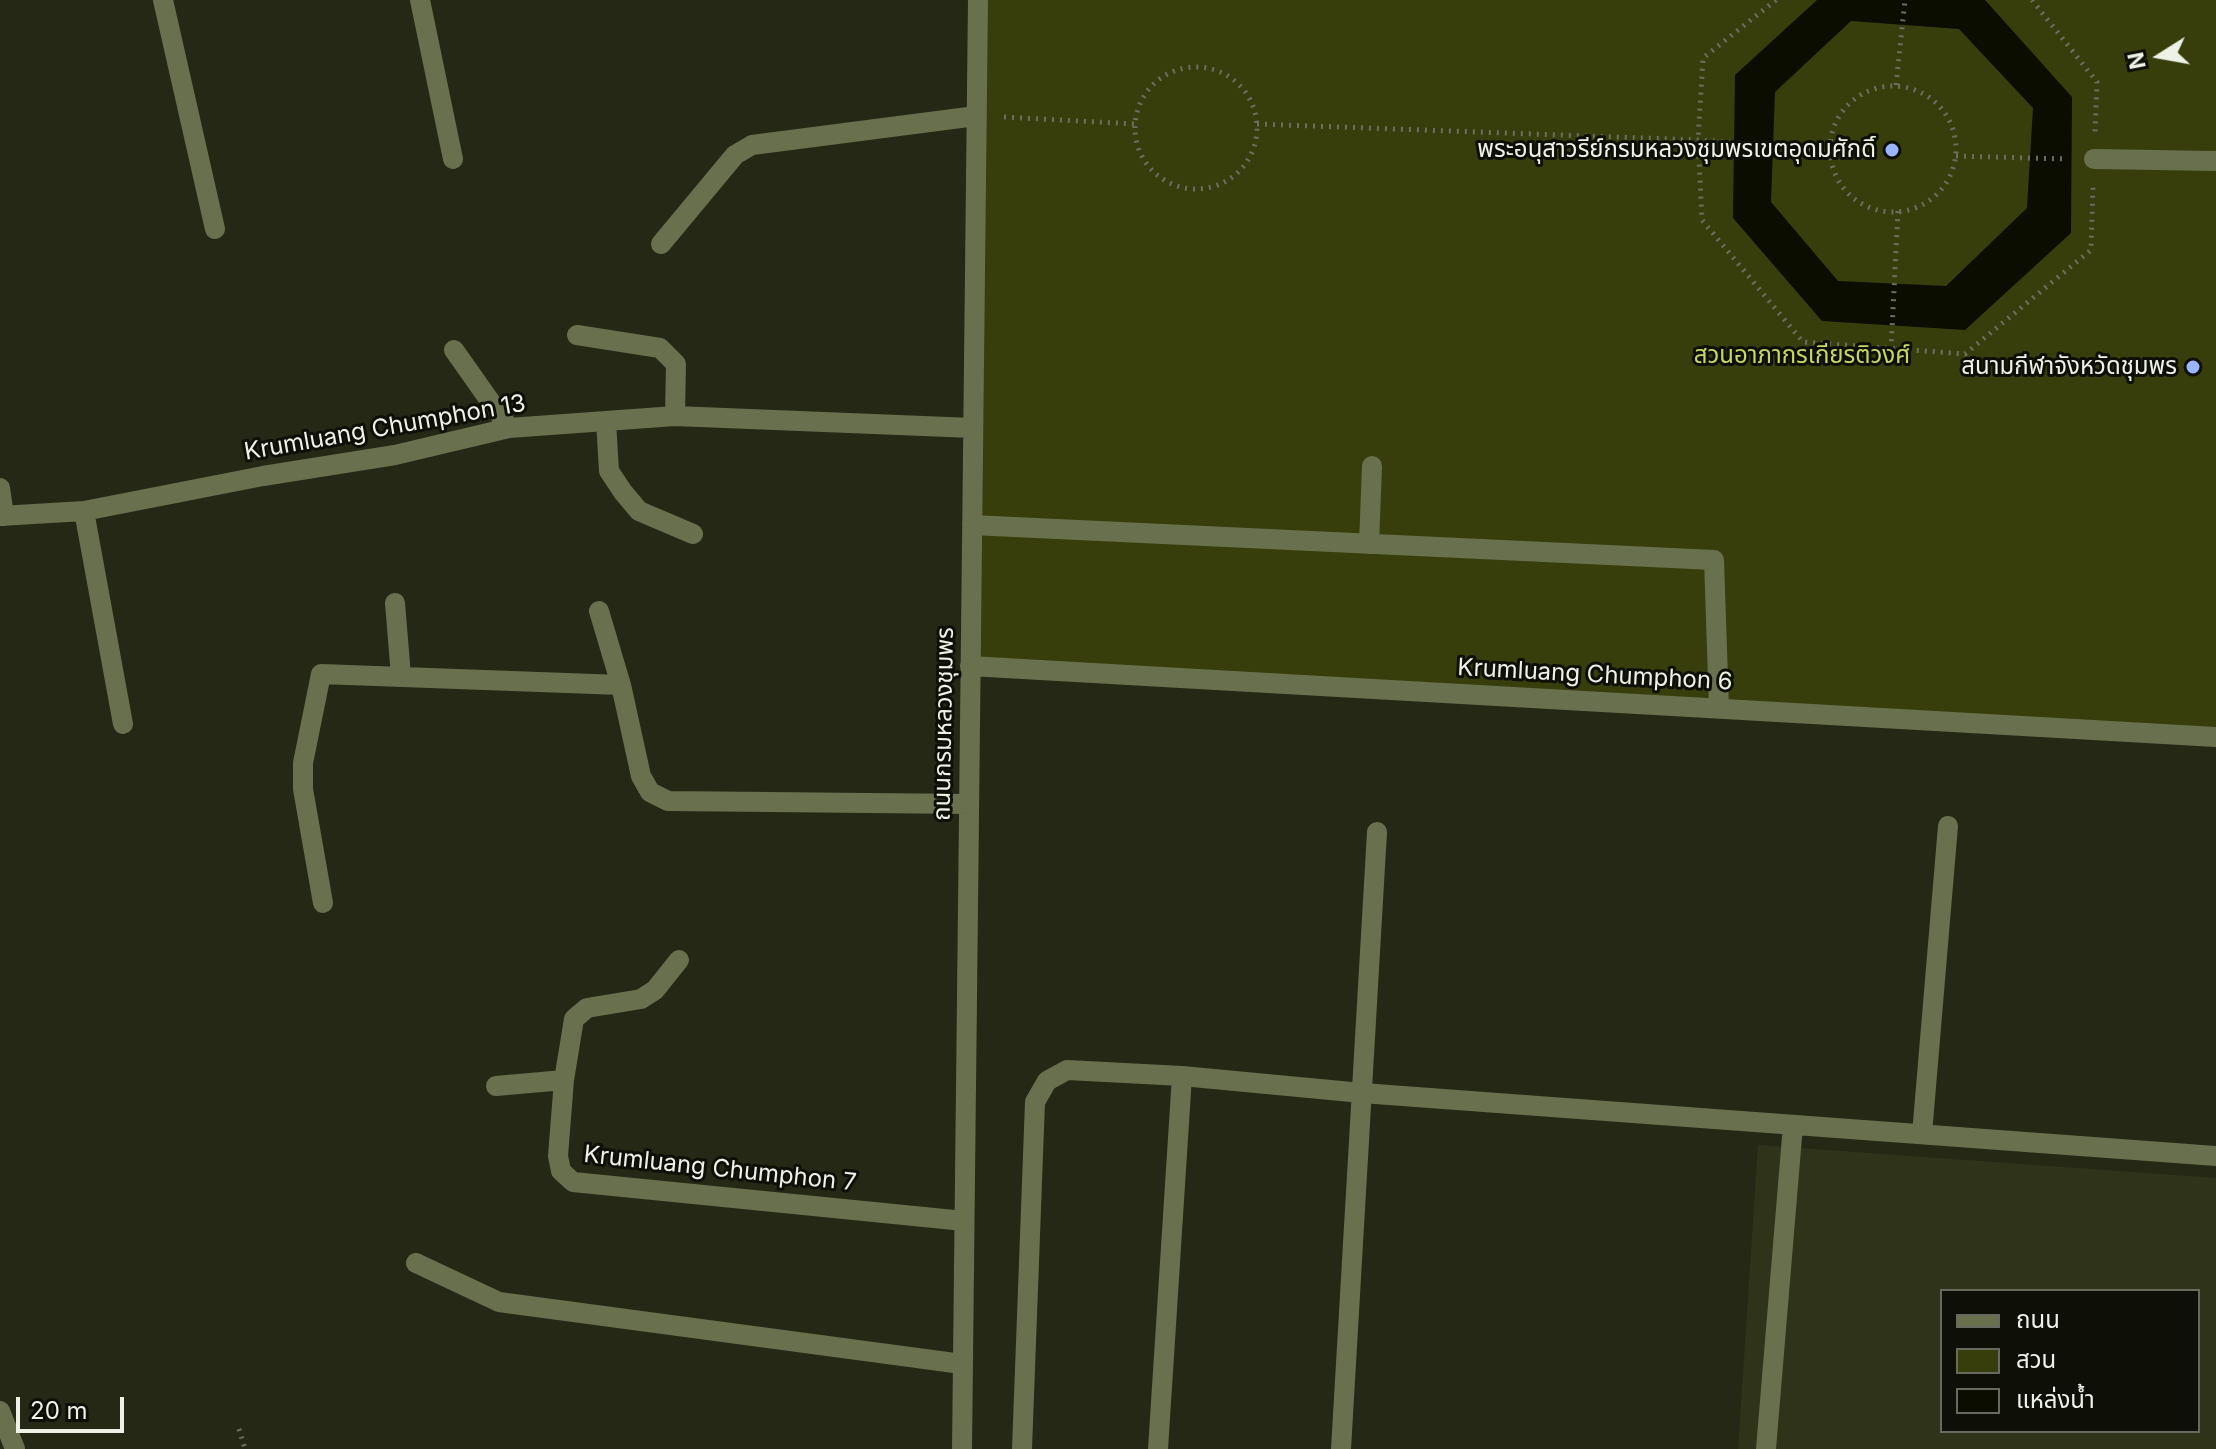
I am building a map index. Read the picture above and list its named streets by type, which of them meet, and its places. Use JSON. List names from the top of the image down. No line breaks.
{"streets":{"street":["Krumluang Chumphon 13","Krumluang Chumphon 6","ถนนกรมหลวงชุมพร","Krumluang Chumphon 7"]},"crossings":[["Krumluang Chumphon 13","ถนนกรมหลวงชุมพร"],["Krumluang Chumphon 6","ถนนกรมหลวงชุมพร"],["ถนนกรมหลวงชุมพร","Krumluang Chumphon 7"]],"parks":["สวนอาภากรเกียรติวงศ์"],"places":["พระอนุสาวรีย์กรมหลวงชุมพรเขตอุดมศักดิ์","สนามกีฬาจังหวัดชุมพร"],"legend":["ถนน","สวน","แหล่งน้ำ"],"scale_bar":"20 m","north":"left"}
